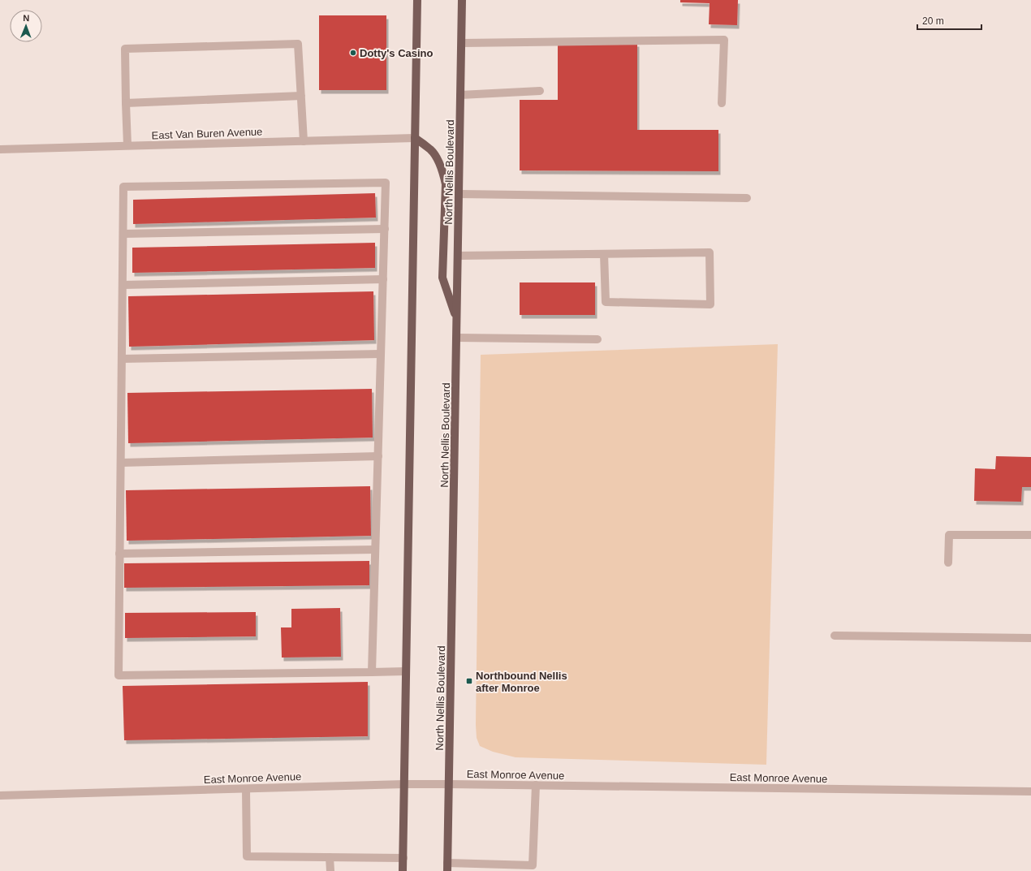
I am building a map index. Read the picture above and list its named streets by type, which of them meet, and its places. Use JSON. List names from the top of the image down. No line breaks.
{"streets":{"main road":["North Nellis Boulevard"],"street":["East Van Buren Avenue","East Monroe Avenue"]},"crossings":[["North Nellis Boulevard","East Monroe Avenue"]],"places":{"other":["Dotty's Casino"],"transit":["Northbound Nellis after Monroe"]},"scale_bar":"20 m","north":"top"}
